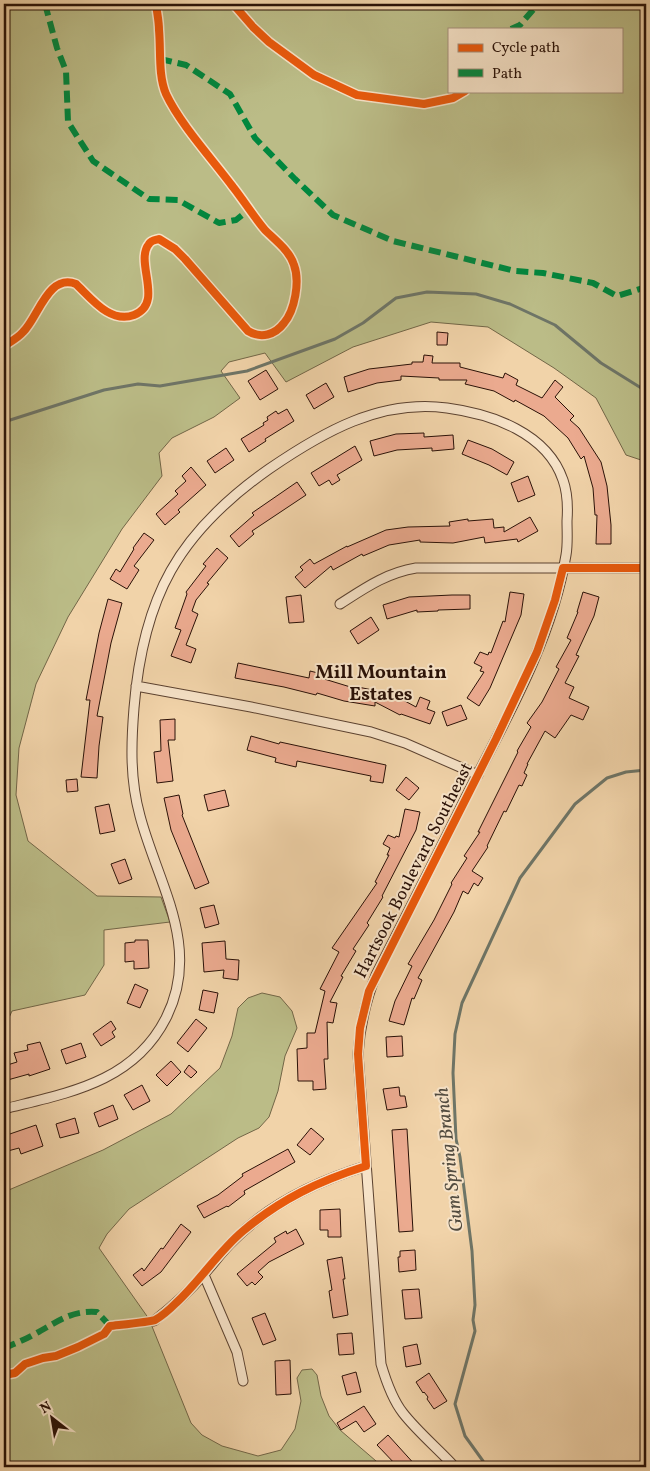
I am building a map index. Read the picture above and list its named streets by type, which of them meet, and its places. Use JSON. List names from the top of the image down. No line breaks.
{"streets":{"street":["Hartsook Boulevard Southeast"]},"districts":["Mill Mountain Estates"],"water":["Gum Spring Branch"],"legend":["Cycle path","Path"],"north":"top left"}
